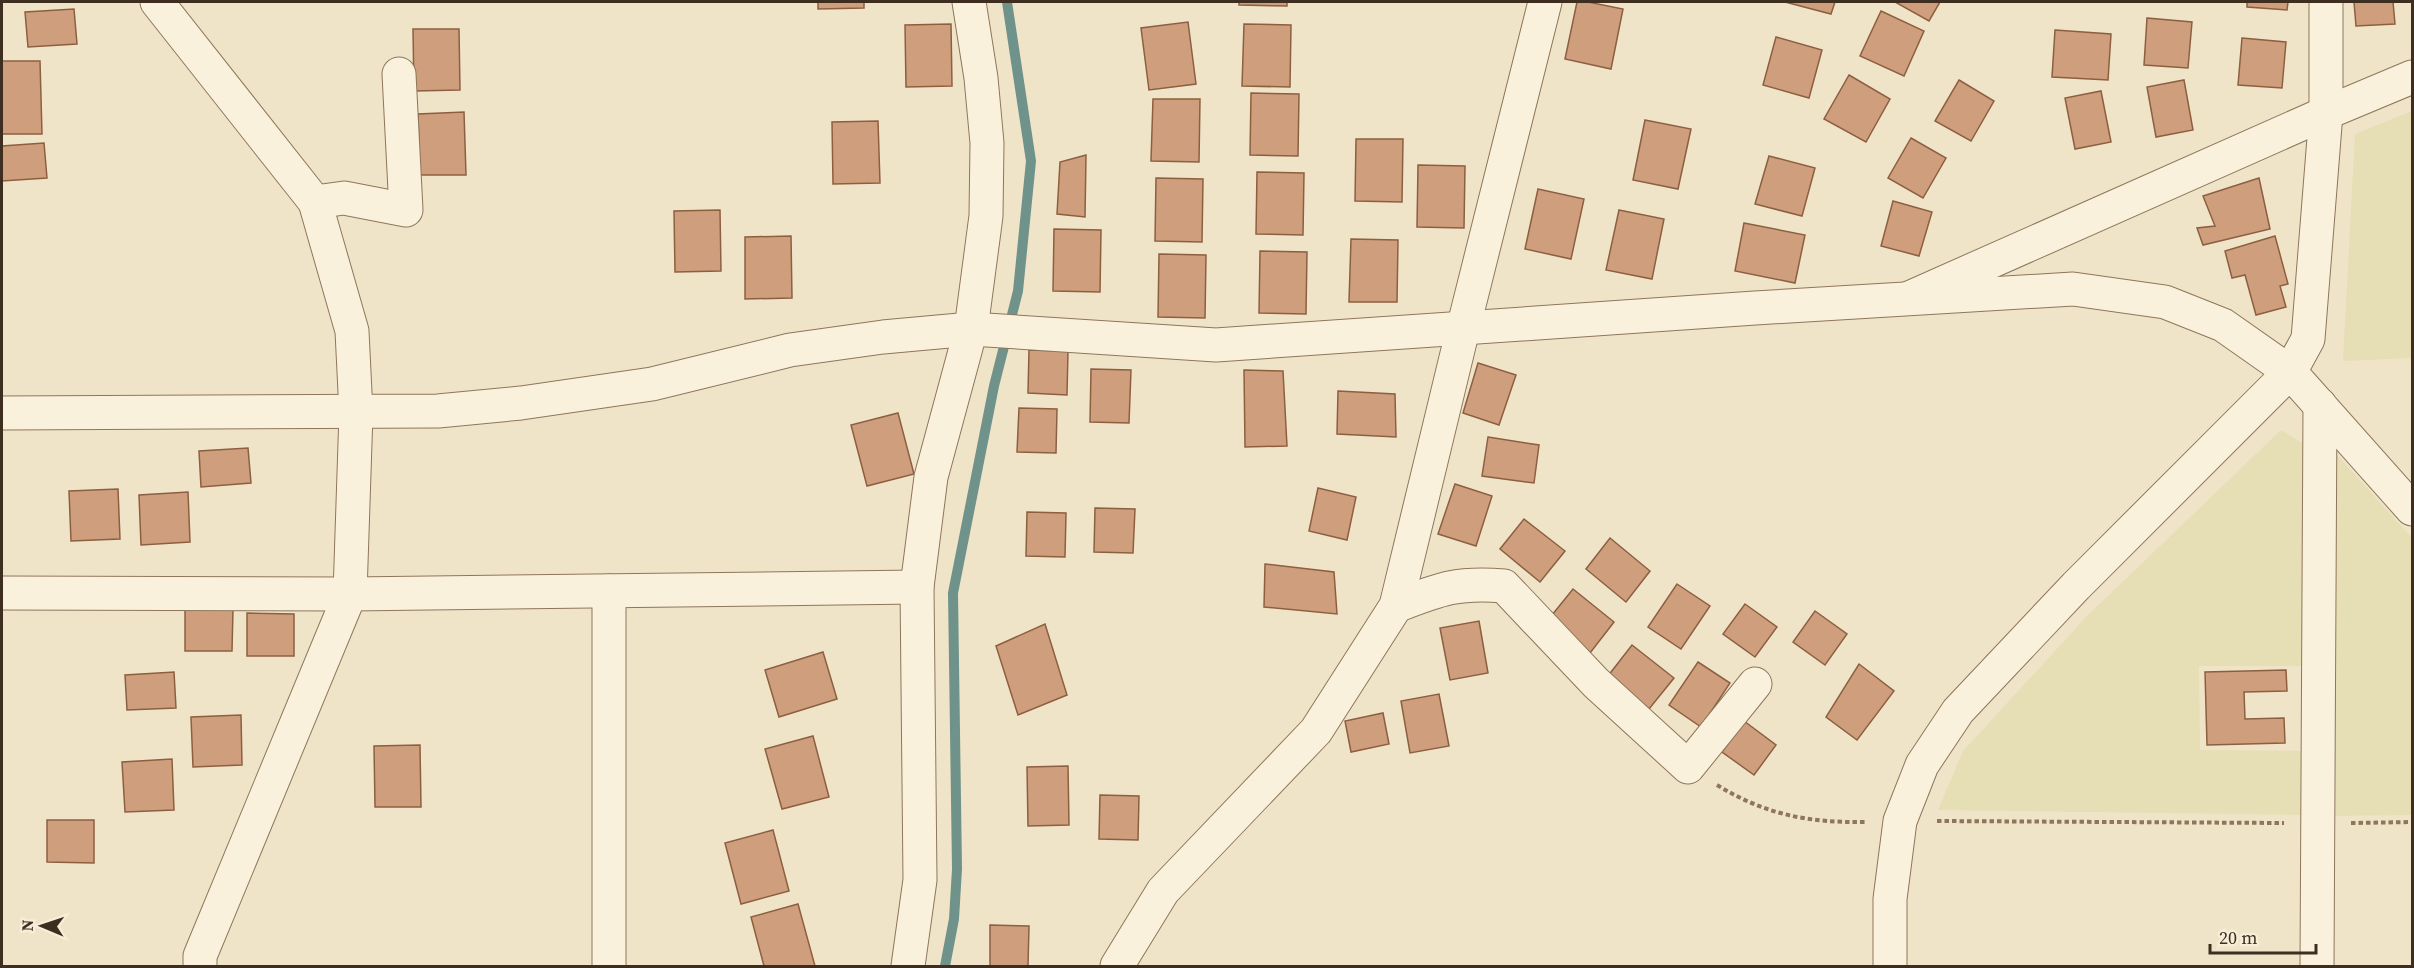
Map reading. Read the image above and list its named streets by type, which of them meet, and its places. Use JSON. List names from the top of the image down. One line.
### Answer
{"scale_bar":"20 m","north":"left"}
